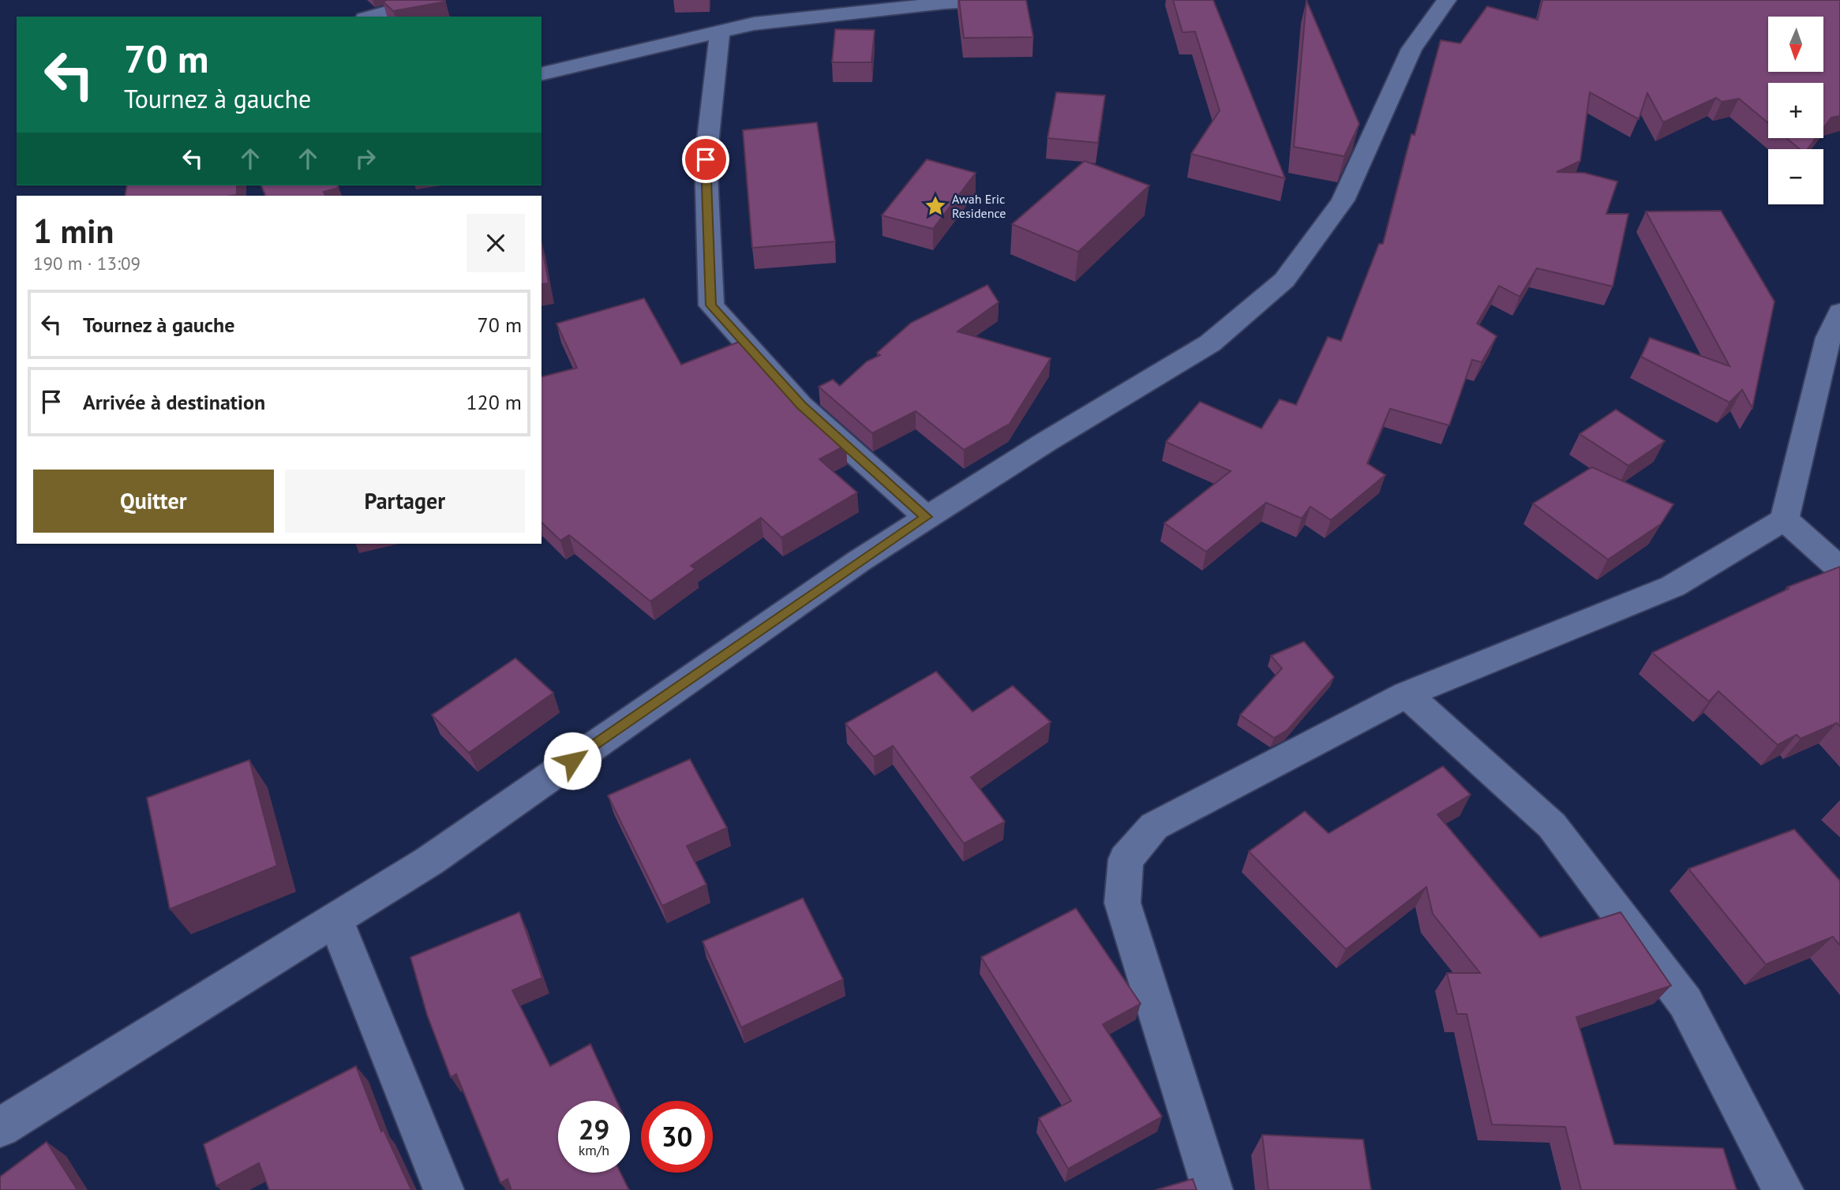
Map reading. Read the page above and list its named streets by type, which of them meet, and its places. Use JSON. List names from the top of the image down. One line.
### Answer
{"places":{"place":["Awah Eric Residence"]},"north":"bottom","page":{"map_buttons":["+","−"],"turn":["70 m","Tournez à gauche"],"heading":["1 min","190 m · 13:09"],"list":[{"name":"Tournez à gauche","value":"70 m"},{"name":"Arrivée à destination","value":"120 m"}],"buttons":["Quitter","Partager"],"speed":"29 km/h","limit":"30"}}
